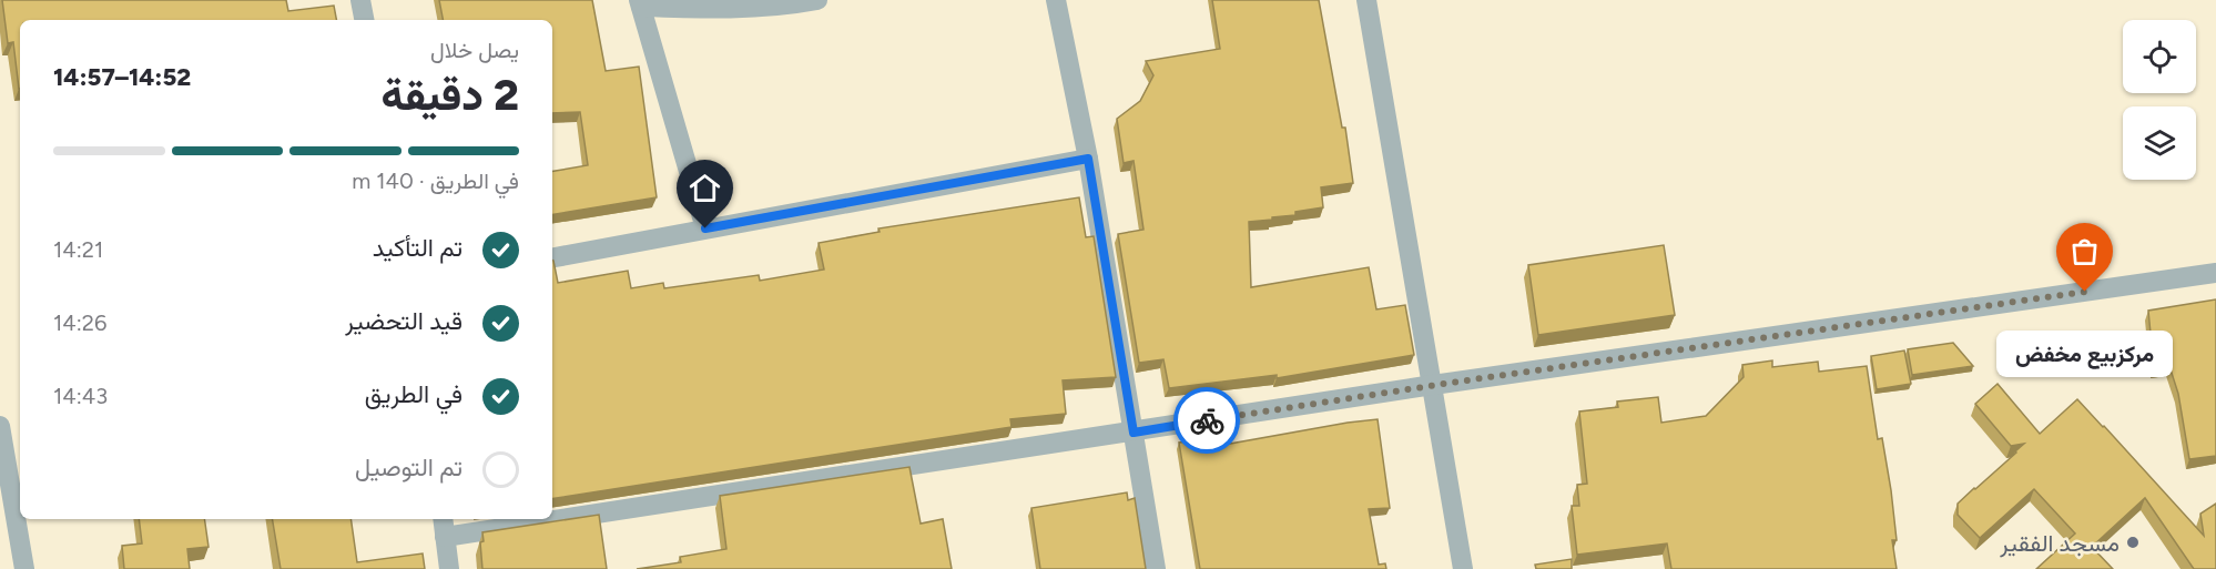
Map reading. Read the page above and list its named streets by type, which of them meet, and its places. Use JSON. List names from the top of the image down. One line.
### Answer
{"places":["مركزبيع مخفض","مسجد الفقير"],"page":{"heading":["2 دقيقة","يصل خلال","14:52–14:57"],"bar":"في الطريق · 140 m","list":[["تم التأكيد","14:21"],["قيد التحضير","14:26"],["في الطريق","14:43"],"تم التوصيل"],"bubble":"مركزبيع مخفض"}}
